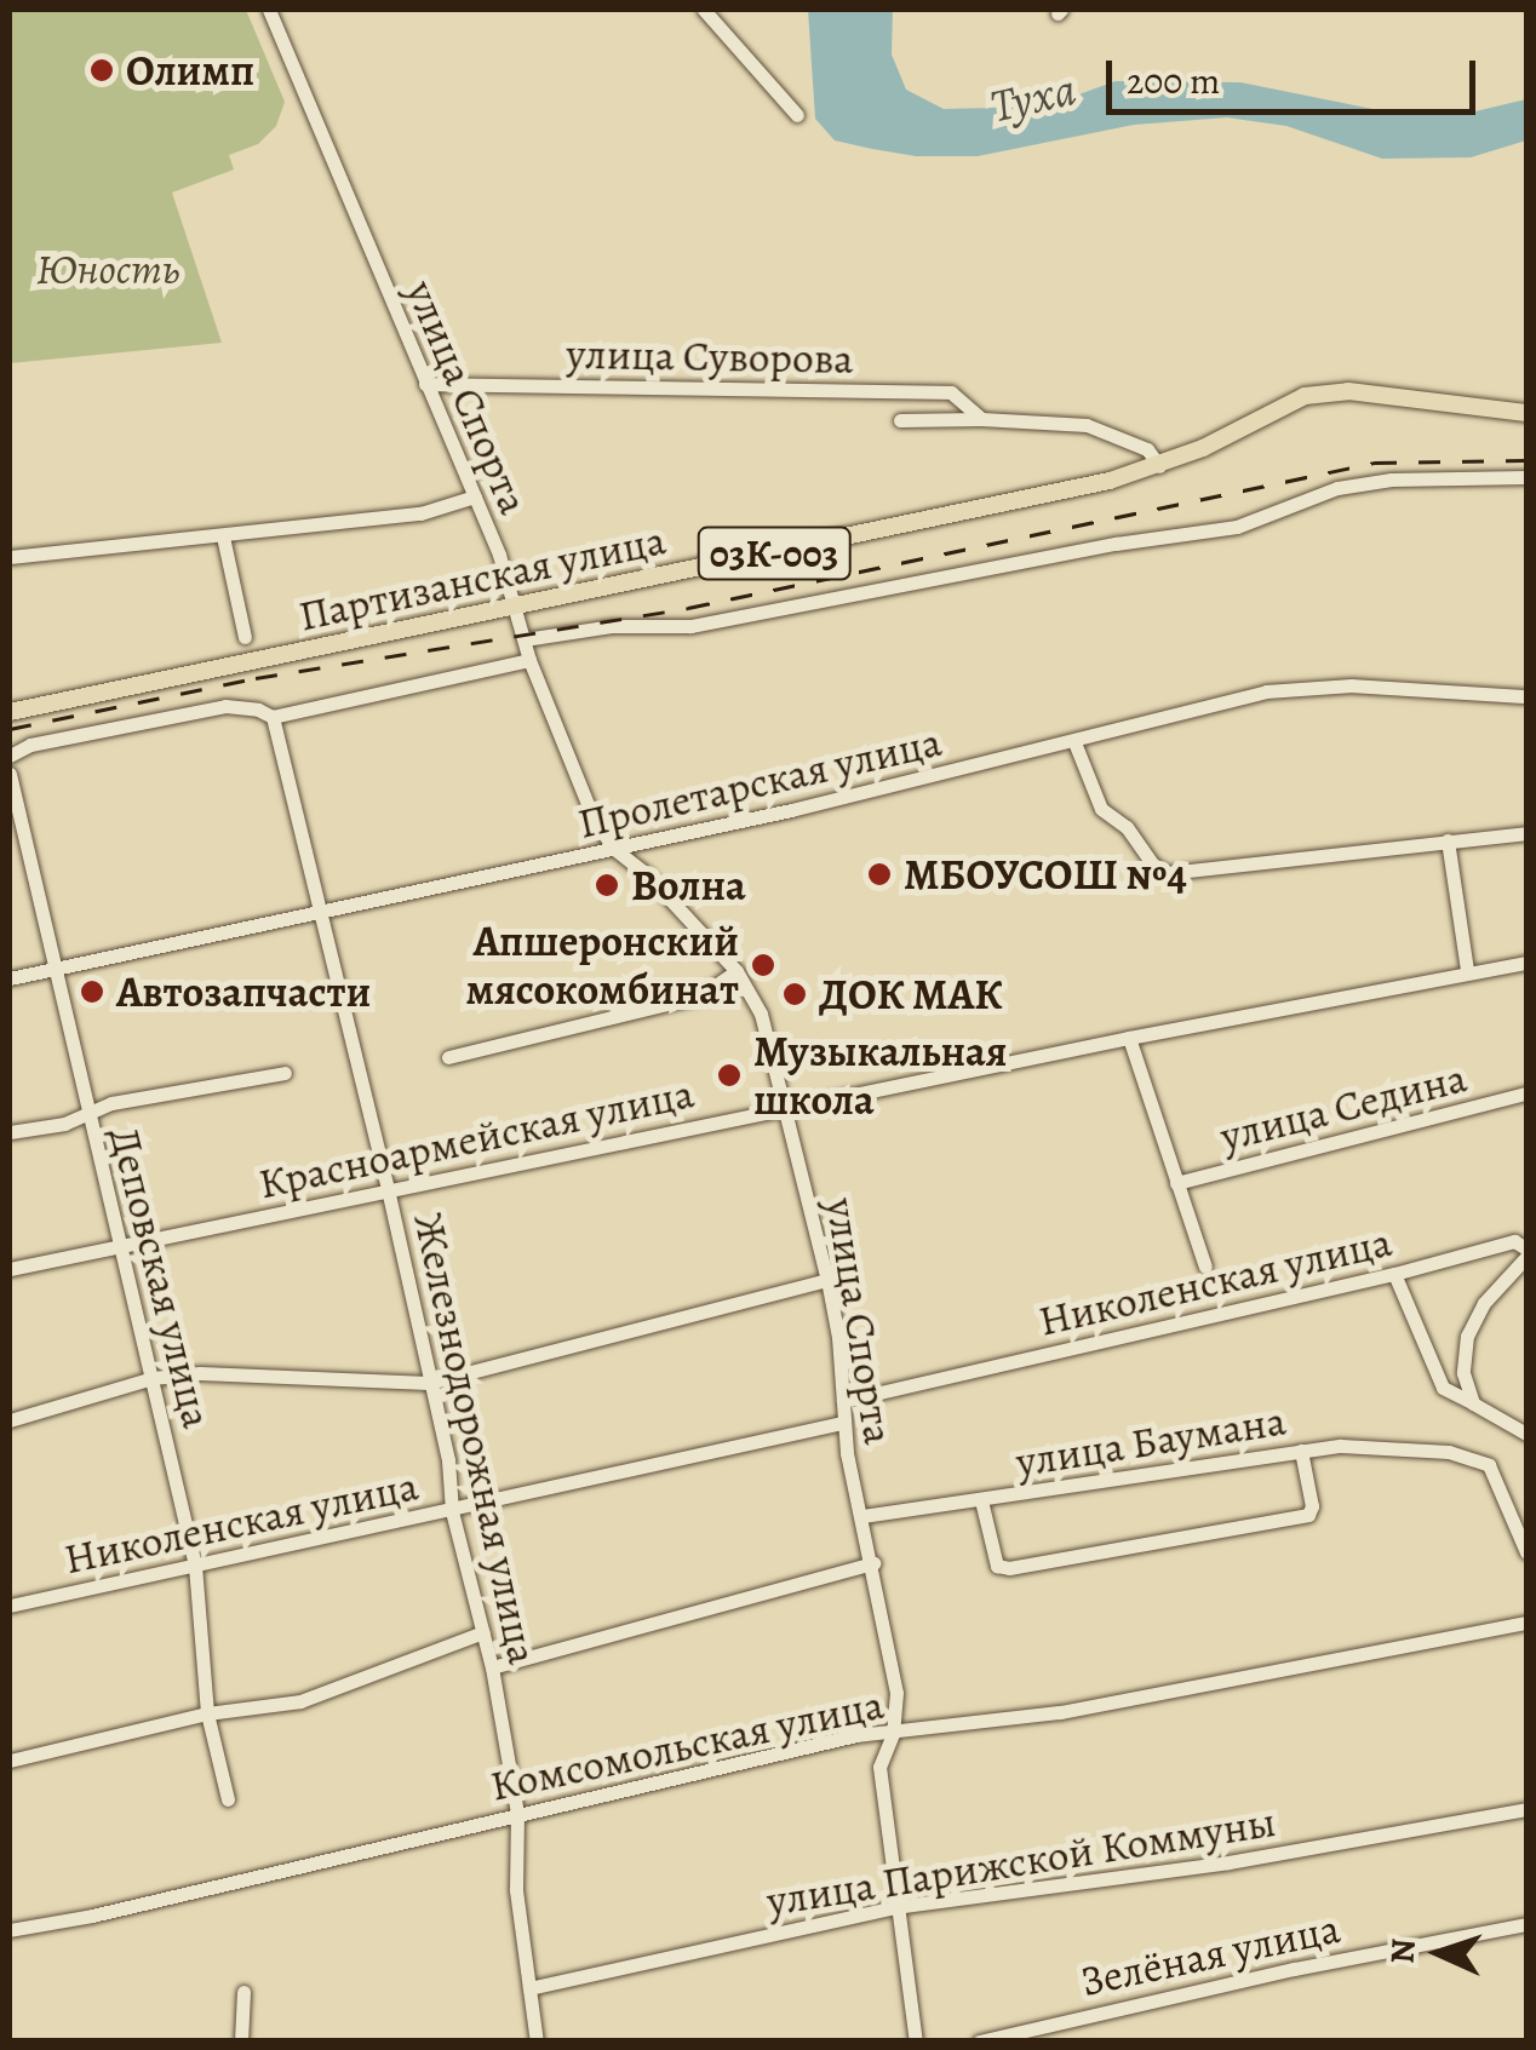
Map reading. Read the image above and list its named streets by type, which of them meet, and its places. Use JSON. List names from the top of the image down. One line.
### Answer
{"streets":{"main road":["03К-003","Партизанская улица"],"street":["улица Суворова","улица Спорта","Пролетарская улица","улица Седина","Красноармейская улица","Деповская улица","Николенская улица","Железнодорожная улица","улица Баумана","Комсомольская улица","улица Парижской Коммуны","Зелёная улица"]},"crossings":[["улица Суворова","улица Спорта"],["улица Суворова","Партизанская улица"],["улица Спорта","Партизанская улица"],["улица Спорта","Пролетарская улица"],["улица Спорта","Красноармейская улица"],["улица Спорта","Николенская улица"],["улица Спорта","улица Баумана"],["улица Спорта","Комсомольская улица"],["улица Спорта","улица Парижской Коммуны"],["Партизанская улица","Железнодорожная улица"],["Пролетарская улица","Деповская улица"],["Пролетарская улица","Железнодорожная улица"],["Красноармейская улица","Деповская улица"],["Красноармейская улица","Железнодорожная улица"],["Деповская улица","Николенская улица"],["Николенская улица","Железнодорожная улица"],["Железнодорожная улица","Комсомольская улица"],["Железнодорожная улица","улица Парижской Коммуны"]],"water":["Туха"],"parks":["Юность"],"places":["Олимп","МБОУСОШ №4","Волна","Апшеронский мясокомбинат","Автозапчасти","ДОК МАК","Музыкальная школа"],"scale_bar":"200 m","north":"left"}
